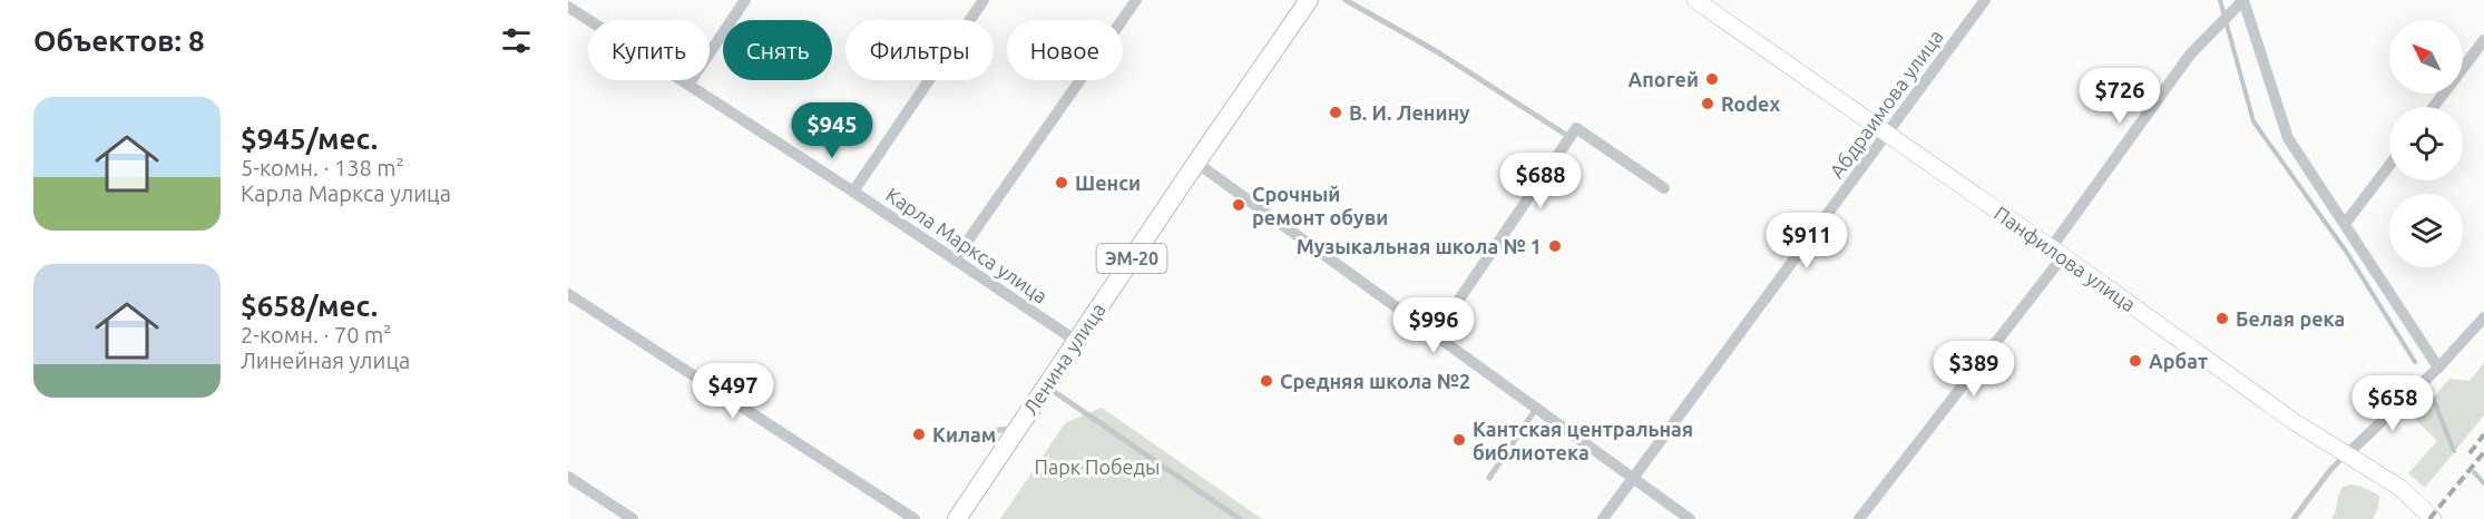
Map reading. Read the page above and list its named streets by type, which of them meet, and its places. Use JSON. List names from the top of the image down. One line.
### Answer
{"streets":{"main road":["ЭМ-20","Ленина улица"],"street":["Абдраимова улица","Карла Маркса улица","Панфилова улица"]},"crossings":[["Абдраимова улица","Панфилова улица"],["Карла Маркса улица","Ленина улица"]],"parks":["Парк Победы"],"places":["Апогей","Rodex","В. И. Ленину","Шенси","Срочный ремонт обуви","Музыкальная школа № 1","Белая река","Арбат","Средняя школа №2","Килам","Кантская центральная библиотека"],"north":"top left","page":{"heading":"Объектов: 8","chip":["Купить","Снять","Фильтры","Новое"],"price":["$726","$945","$688","$911","$996","$389","$497","$658"],"list":[{"name":"$945/мес.","note":"5-комн. · 138 m² · Карла Маркса улица"},{"name":"$658/мес.","note":"2-комн. · 70 m² · Линейная улица"}]}}
